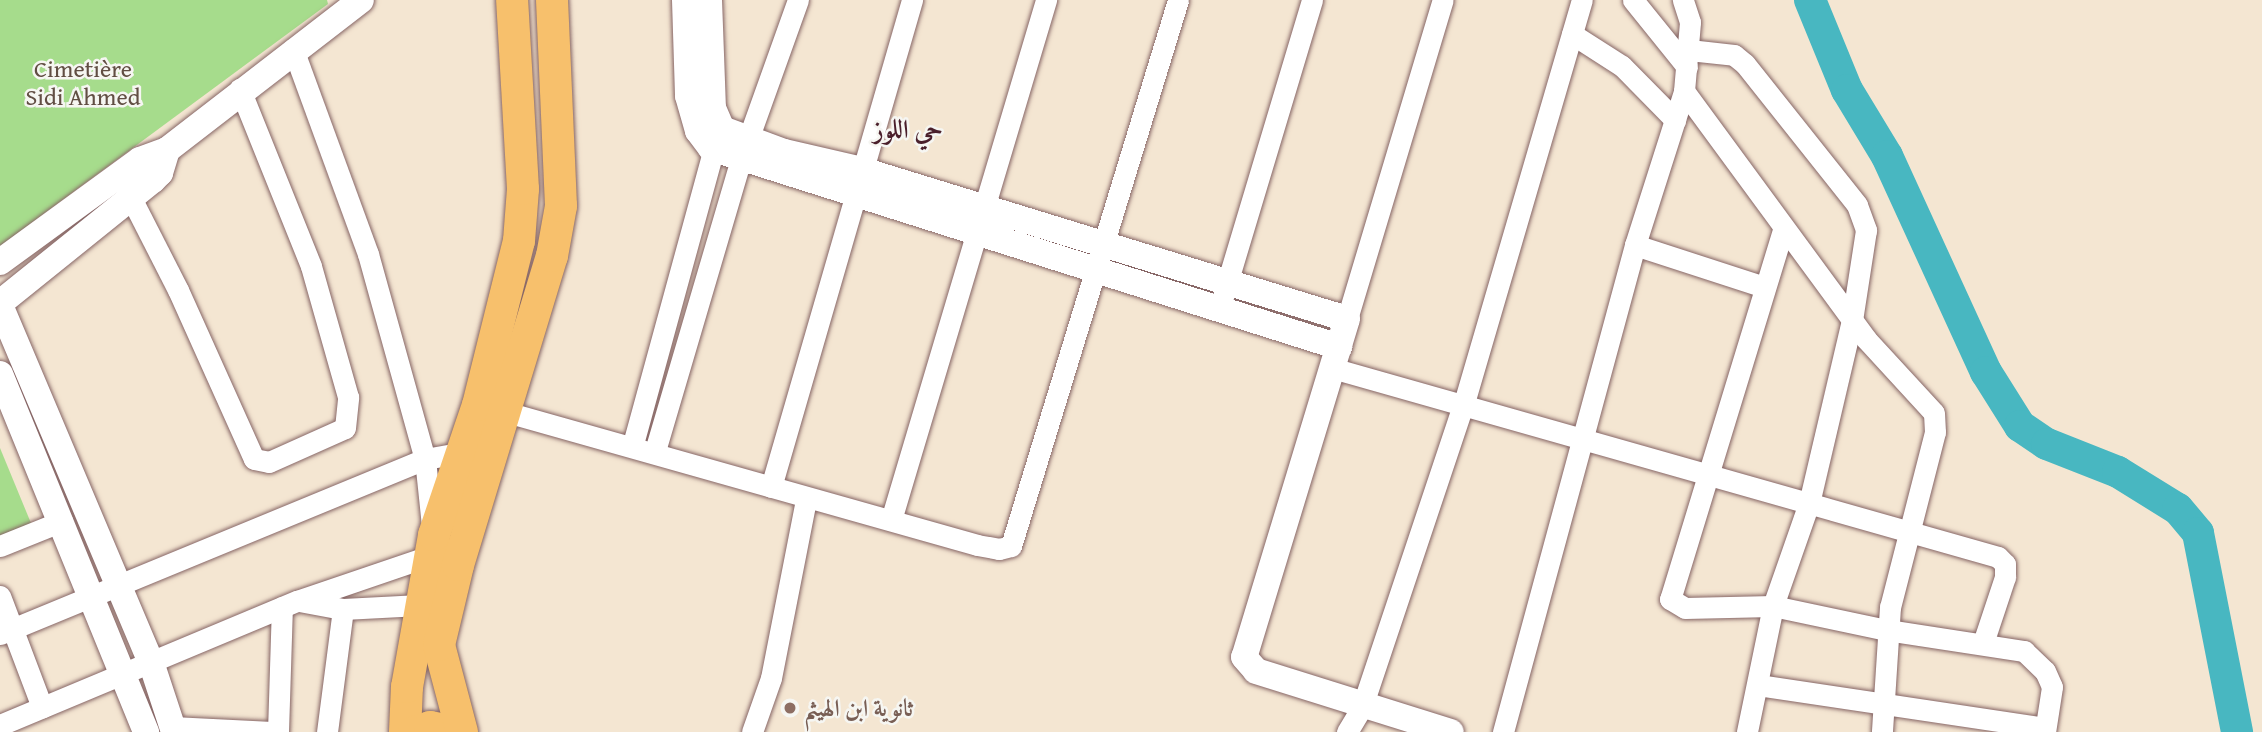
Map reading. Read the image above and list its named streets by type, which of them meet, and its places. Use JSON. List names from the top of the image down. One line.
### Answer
{"districts":["حي اللوز"],"parks":["Cimetière Sidi Ahmed"],"places":["ثانوية ابن الهيثم"]}
